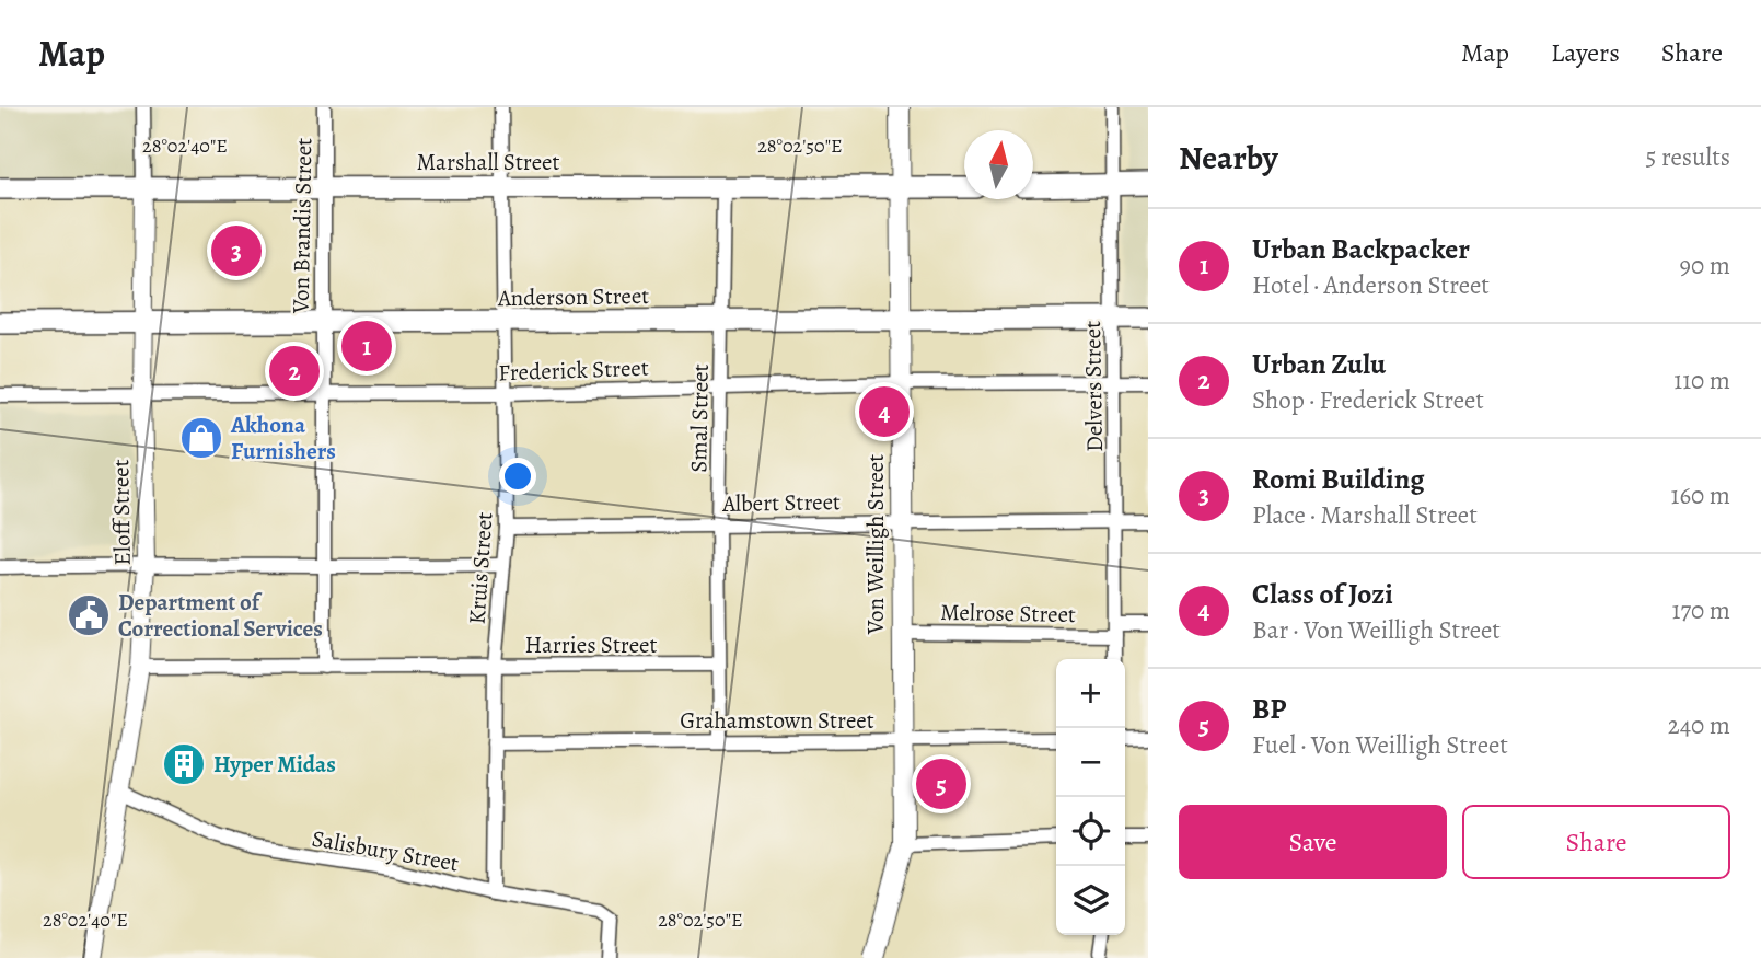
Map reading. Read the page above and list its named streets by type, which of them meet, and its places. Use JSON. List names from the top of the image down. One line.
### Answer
{"streets":{"main road":["Marshall Street","Anderson Street","Von Weilligh Street"],"street":["Von Brandis Street","Frederick Street","Delvers Street","Smal Street","Albert Street","Eloff Street","Kruis Street","Melrose Street","Harries Street","Grahamstown Street","Salisbury Street"]},"crossings":[["Marshall Street","Von Brandis Street"],["Marshall Street","Smal Street"],["Marshall Street","Eloff Street"],["Marshall Street","Von Weilligh Street"],["Marshall Street","Kruis Street"],["Von Brandis Street","Anderson Street"],["Von Brandis Street","Frederick Street"],["Von Brandis Street","Harries Street"],["Anderson Street","Delvers Street"],["Anderson Street","Smal Street"],["Anderson Street","Eloff Street"],["Anderson Street","Von Weilligh Street"],["Anderson Street","Kruis Street"],["Frederick Street","Delvers Street"],["Frederick Street","Smal Street"],["Frederick Street","Eloff Street"],["Frederick Street","Von Weilligh Street"],["Frederick Street","Kruis Street"],["Delvers Street","Albert Street"],["Delvers Street","Melrose Street"],["Smal Street","Albert Street"],["Smal Street","Harries Street"],["Smal Street","Grahamstown Street"],["Albert Street","Von Weilligh Street"],["Albert Street","Kruis Street"],["Eloff Street","Harries Street"],["Eloff Street","Salisbury Street"],["Von Weilligh Street","Melrose Street"],["Von Weilligh Street","Grahamstown Street"],["Kruis Street","Harries Street"],["Kruis Street","Grahamstown Street"],["Kruis Street","Salisbury Street"]],"places":{"shop":["Akhona Furnishers"],"public building":["Department of Correctional Services"],"building":["Hyper Midas"]},"north":"top","page":{"header":"Map","nav":["Map","Layers","Share"],"heading":["Nearby","5 results"],"list":[{"mark":"1","name":"Urban Backpacker","note":"Hotel · Anderson Street","value":"90 m"},{"mark":"2","name":"Urban Zulu","note":"Shop · Frederick Street","value":"110 m"},{"mark":"3","name":"Romi Building","note":"Place · Marshall Street","value":"160 m"},{"mark":"4","name":"Class of Jozi","note":"Bar · Von Weilligh Street","value":"170 m"},{"mark":"5","name":"BP","note":"Fuel · Von Weilligh Street","value":"240 m"}],"pins":["3","1","2","4","5"],"map_buttons":["+","−"],"buttons":["Save","Share"]},"coordinates":["28°02'40\"E","28°02'50\"E"]}
